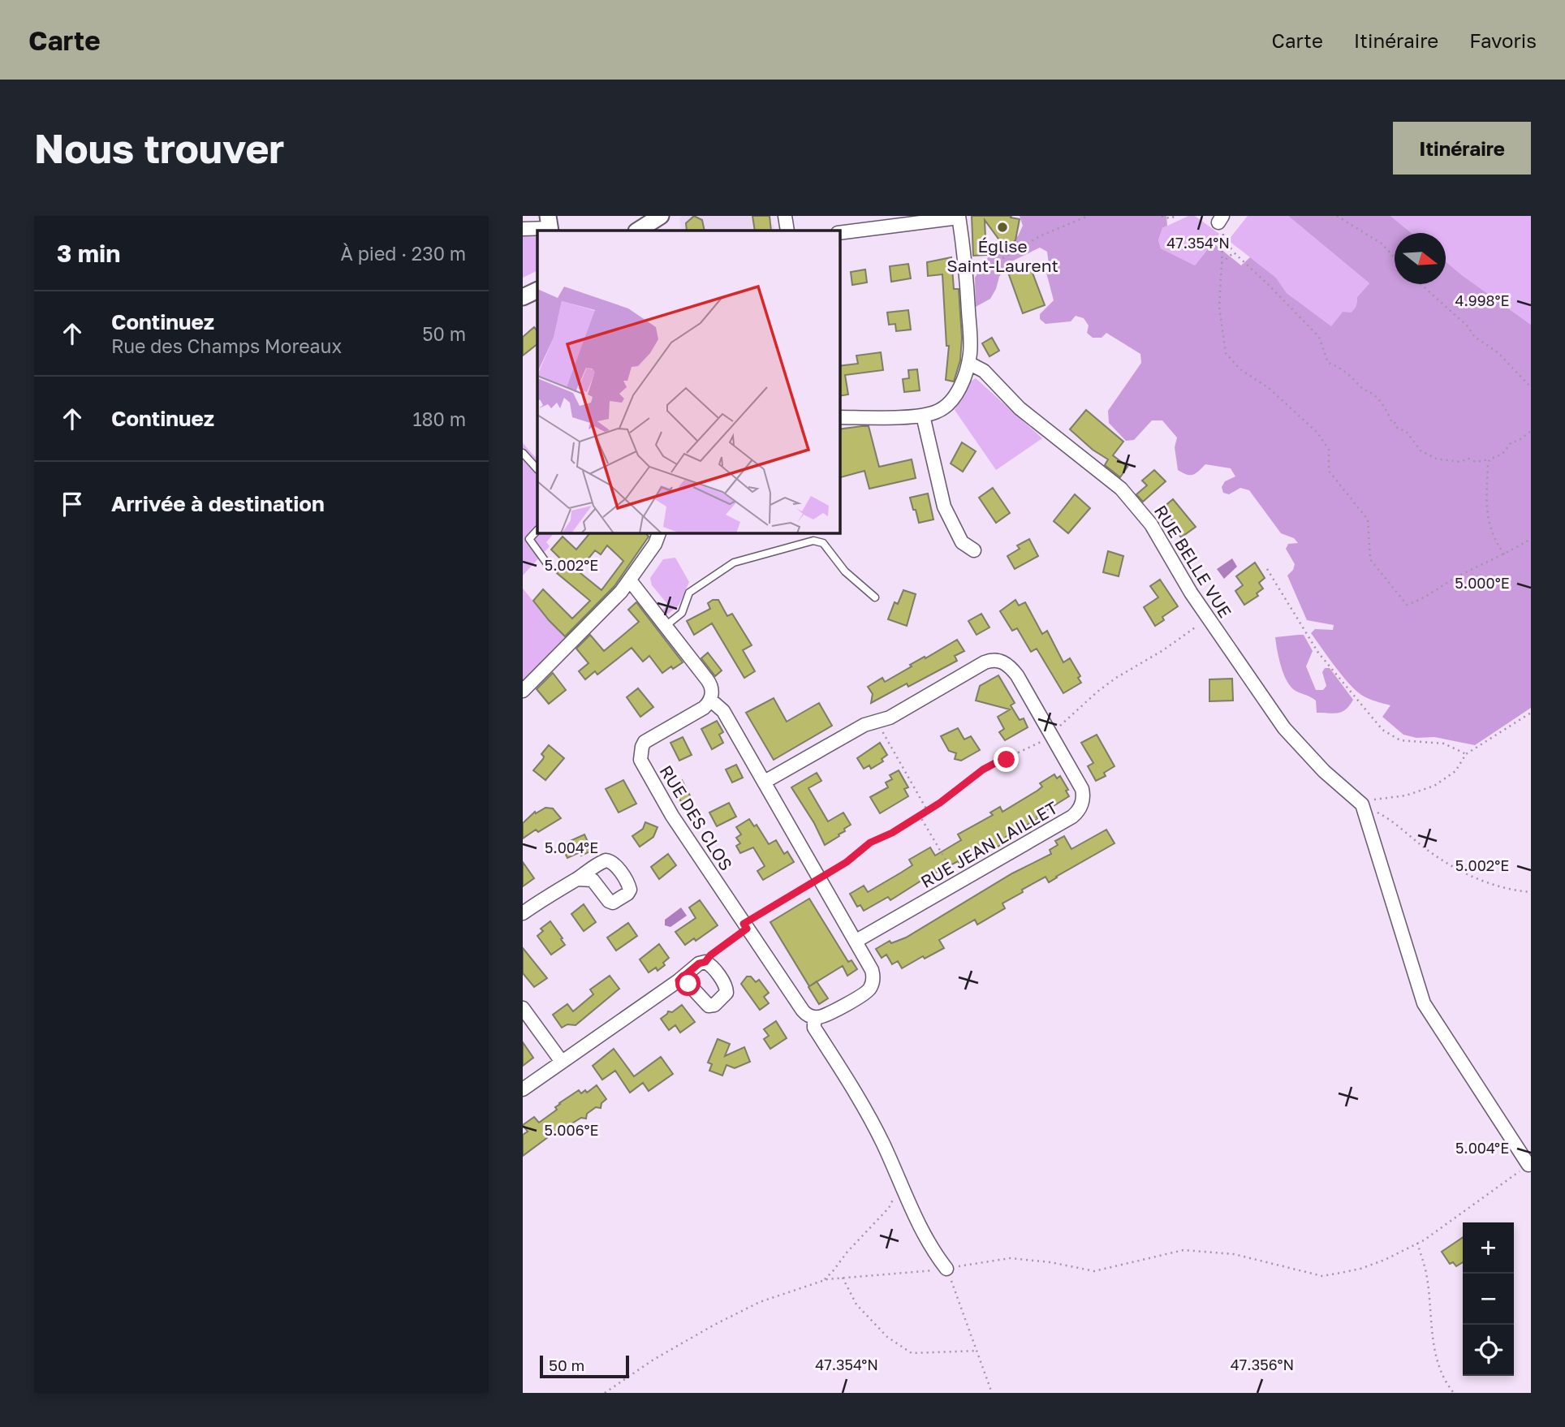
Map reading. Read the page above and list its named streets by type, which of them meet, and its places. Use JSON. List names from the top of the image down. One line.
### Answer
{"streets":{"street":["RUE BELLE VUE","RUE DES CLOS","RUE JEAN LAILLET"]},"places":["Église Saint-Laurent"],"scale_bar":"50 m","north":"right","page":{"header":"Carte","nav":["Carte","Itinéraire","Favoris"],"buttons":"Itinéraire","title":"Nous trouver","heading":["3 min","À pied · 230 m"],"list":[["Continuez","Rue des Champs Moreaux","50 m"],["Continuez","180 m"],"Arrivée à destination"],"map_buttons":["+","−"],"scale":"50 m"},"coordinates":["47.354°N","4.998°E","5.002°E","5.000°E","5.004°E","5.006°E","47.356°N"]}
